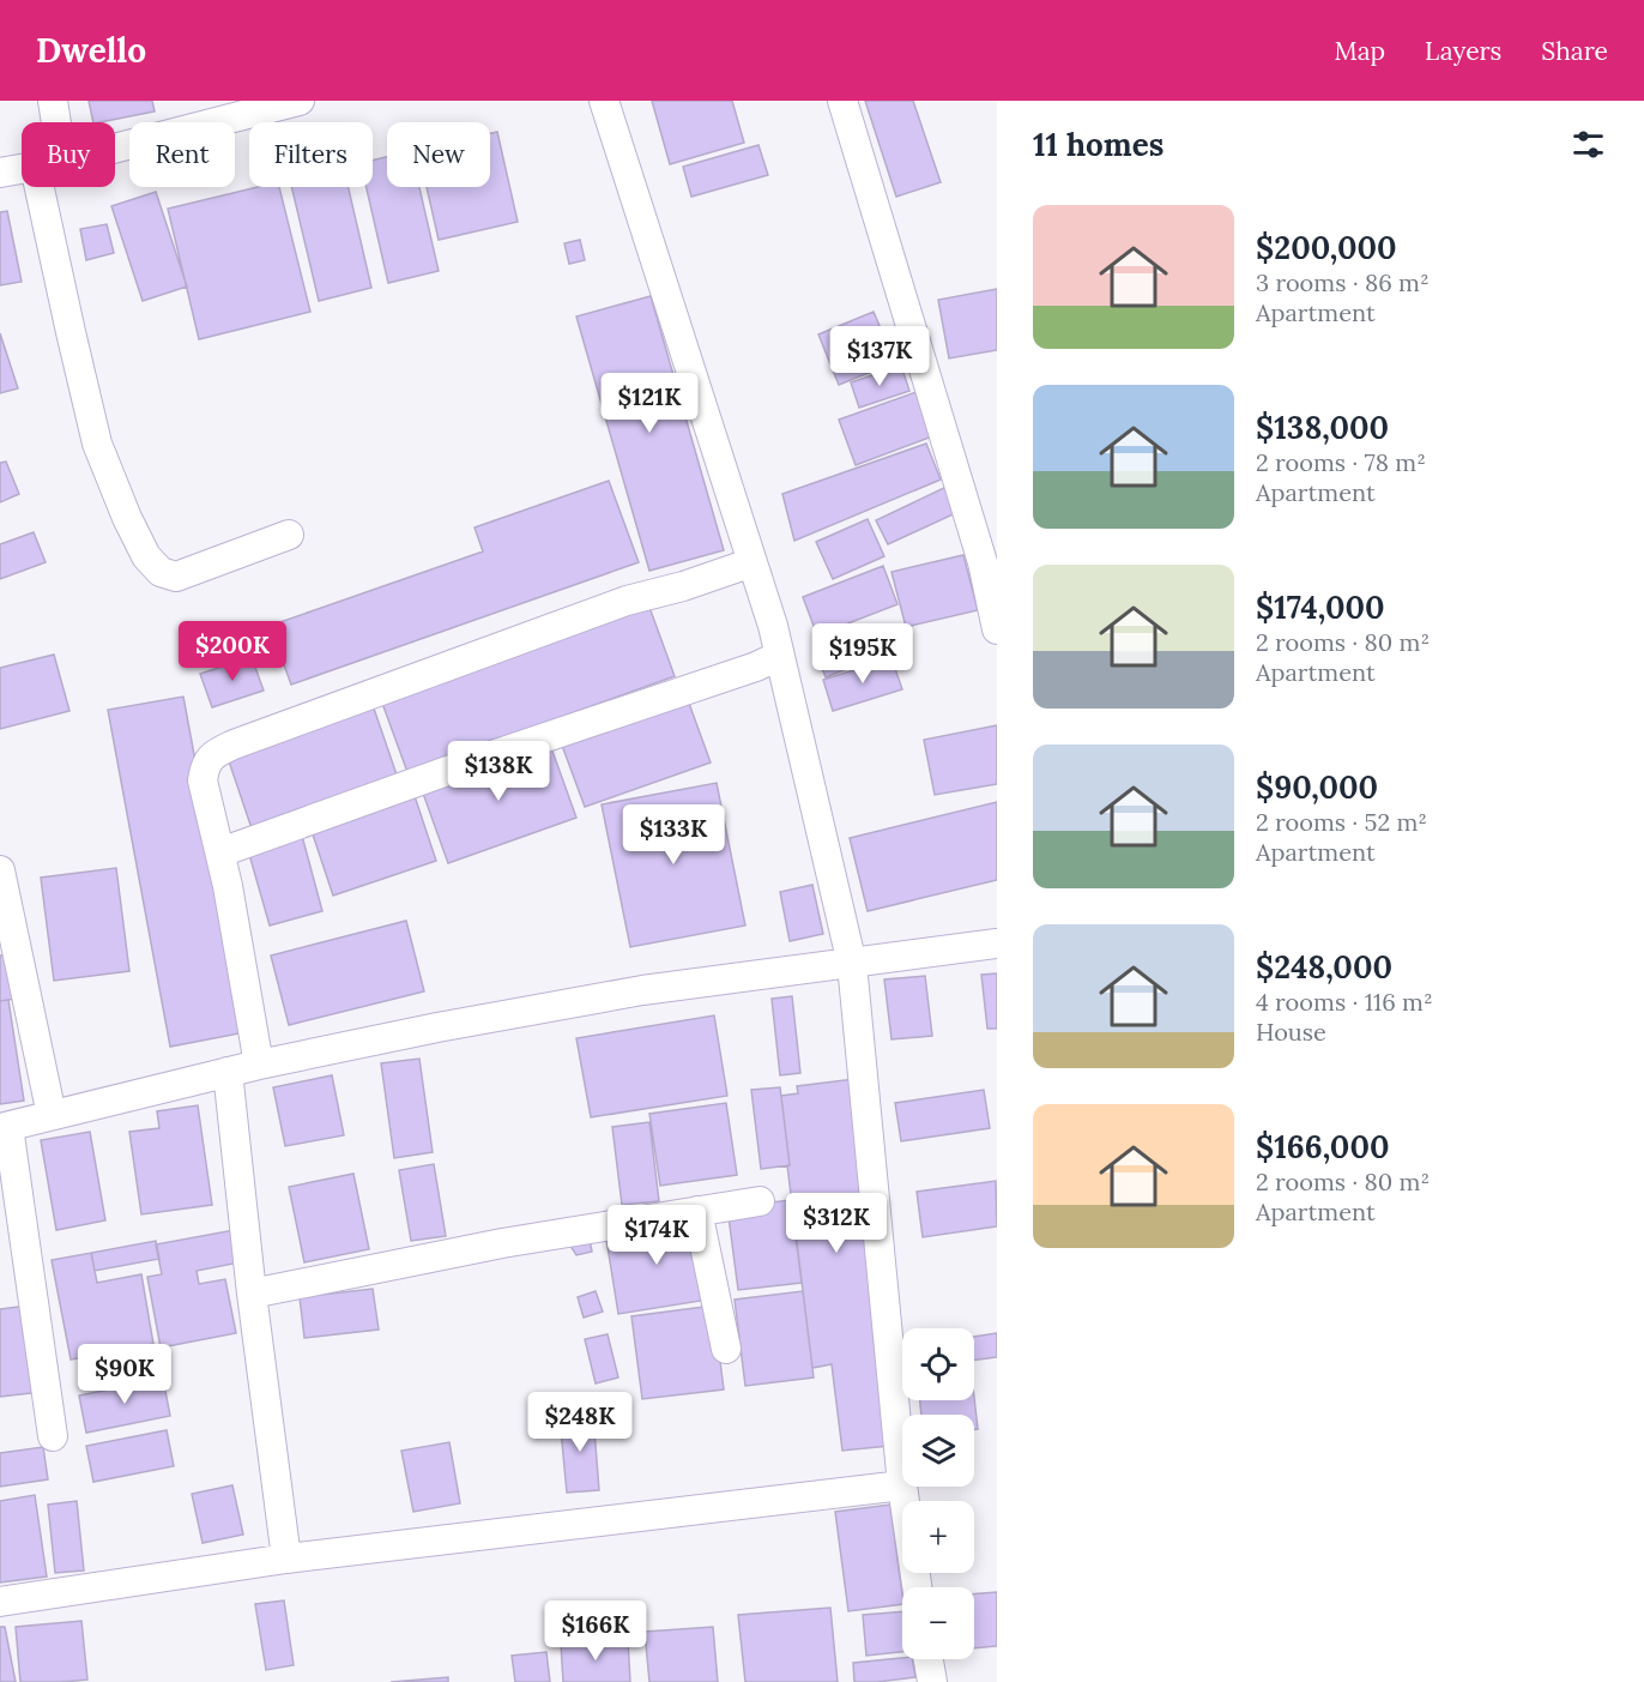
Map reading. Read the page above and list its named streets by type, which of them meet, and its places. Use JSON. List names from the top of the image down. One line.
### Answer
{"page":{"header":"Dwello","nav":["Map","Layers","Share"],"heading":"11 homes","chip":["Buy","Rent","Filters","New"],"list":[{"name":"$200,000","note":"3 rooms · 86 m² · Apartment"},{"name":"$138,000","note":"2 rooms · 78 m² · Apartment"},{"name":"$174,000","note":"2 rooms · 80 m² · Apartment"},{"name":"$90,000","note":"2 rooms · 52 m² · Apartment"},{"name":"$248,000","note":"4 rooms · 116 m² · House"},{"name":"$166,000","note":"2 rooms · 80 m² · Apartment"}],"price":["$137K","$121K","$200K","$195K","$138K","$133K","$312K","$174K","$90K","$248K","$166K"],"map_buttons":["+","−"]}}
